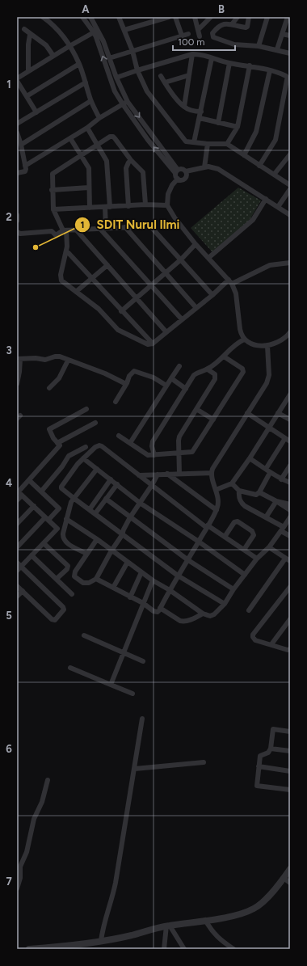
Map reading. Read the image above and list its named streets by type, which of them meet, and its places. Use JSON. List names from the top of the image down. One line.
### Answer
{"places":["SDIT Nurul Ilmi"],"scale_bar":"100 m","grid":{"columns":["A","B"],"rows":["1","2","3","4","5","6","7"]}}
